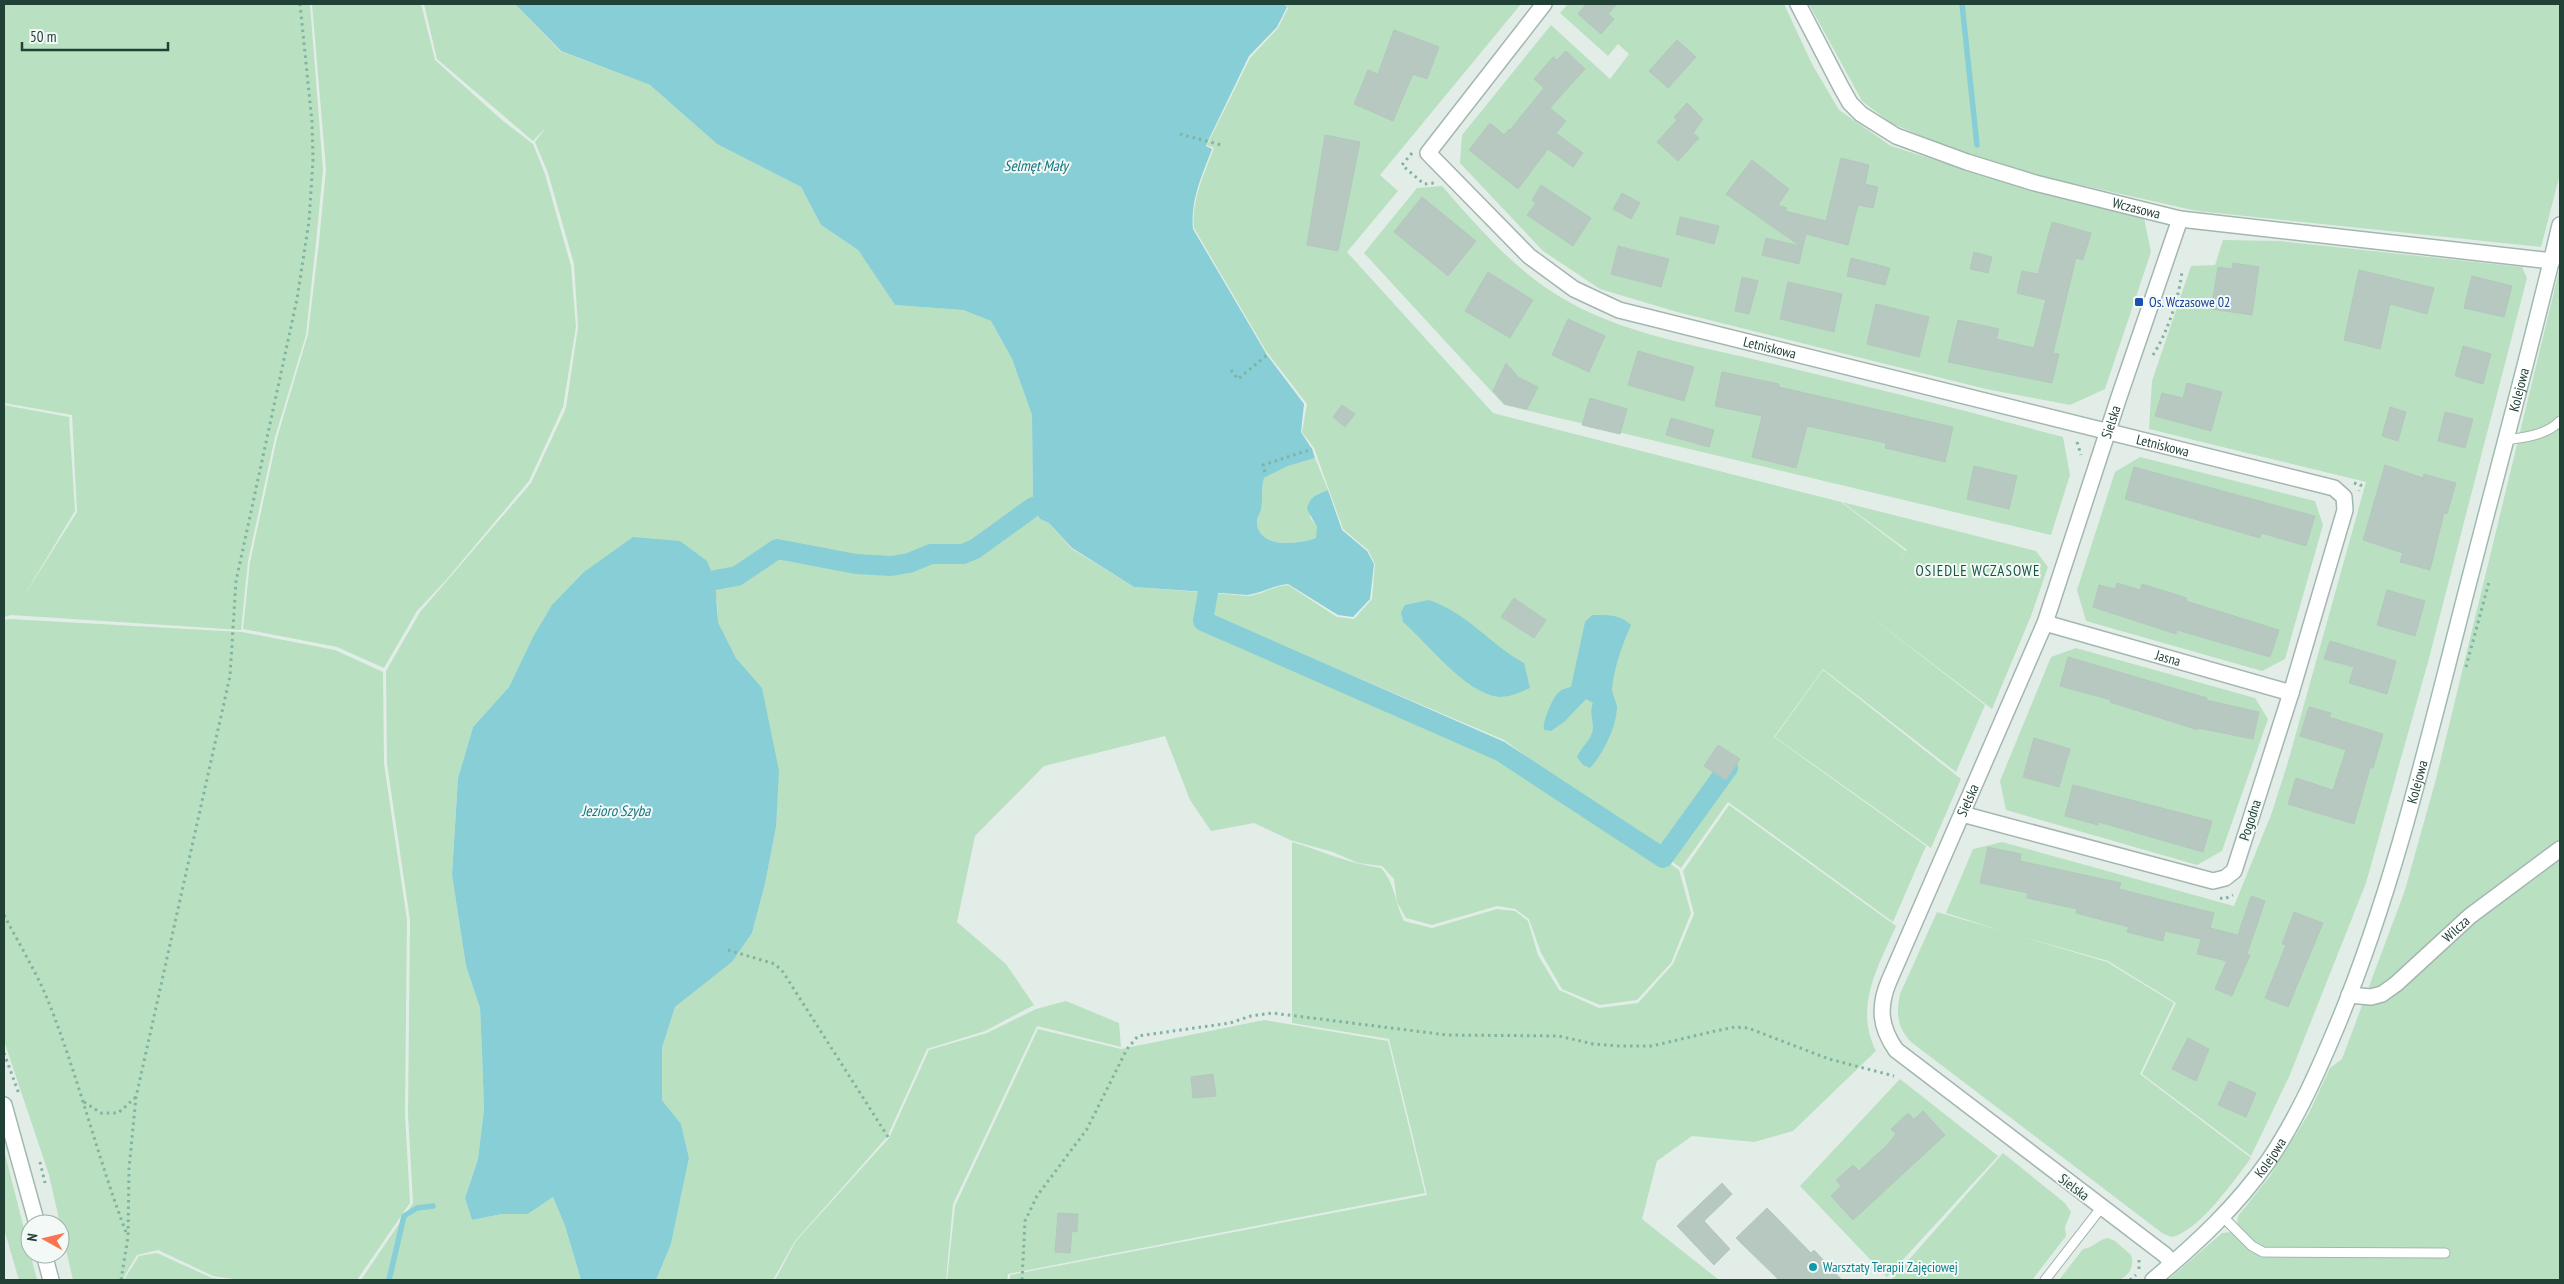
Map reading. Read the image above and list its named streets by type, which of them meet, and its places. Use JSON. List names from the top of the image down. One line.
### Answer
{"streets":{"street":["Wczasowa","Letniskowa","Kolejowa","Sielska","Jasna","Pogodna","Wilcza"]},"crossings":[["Wczasowa","Kolejowa"],["Wczasowa","Sielska"],["Letniskowa","Sielska"],["Letniskowa","Pogodna"],["Kolejowa","Sielska"],["Kolejowa","Wilcza"],["Sielska","Jasna"],["Sielska","Pogodna"],["Jasna","Pogodna"]],"districts":["OSIEDLE WCZASOWE"],"water":["Selmęt Mały","Jezioro Szyba"],"places":{"transit":["Os. Wczasowe 02"],"other":["Warsztaty Terapii Zajęciowej"]},"scale_bar":"50 m","north":"left"}
